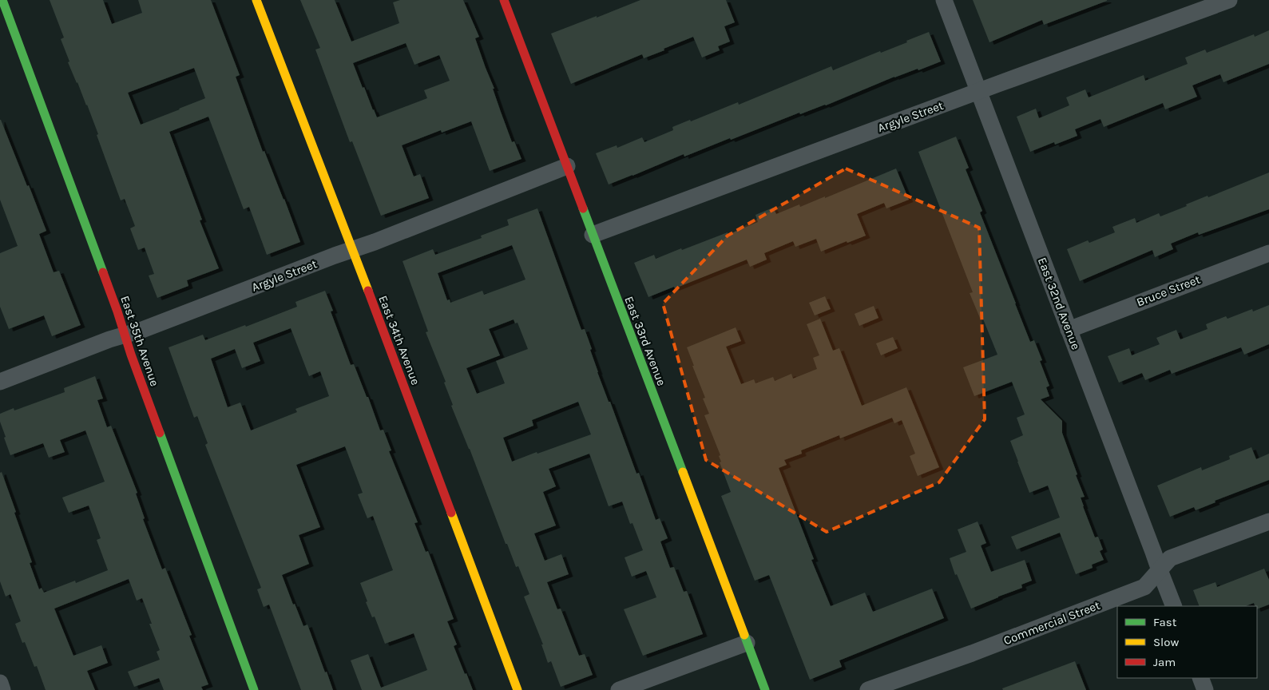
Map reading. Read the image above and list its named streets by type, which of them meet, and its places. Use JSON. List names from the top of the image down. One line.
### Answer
{"streets":{"street":["Argyle Street","Bruce Street","East 32nd Avenue","East 34th Avenue","East 35th Avenue","East 33rd Avenue","Commercial Street"]},"crossings":[["Argyle Street","East 32nd Avenue"],["Argyle Street","East 34th Avenue"],["Argyle Street","East 35th Avenue"],["Argyle Street","East 33rd Avenue"],["Bruce Street","East 32nd Avenue"],["East 32nd Avenue","Commercial Street"]],"legend":["Fast","Slow","Jam"]}
